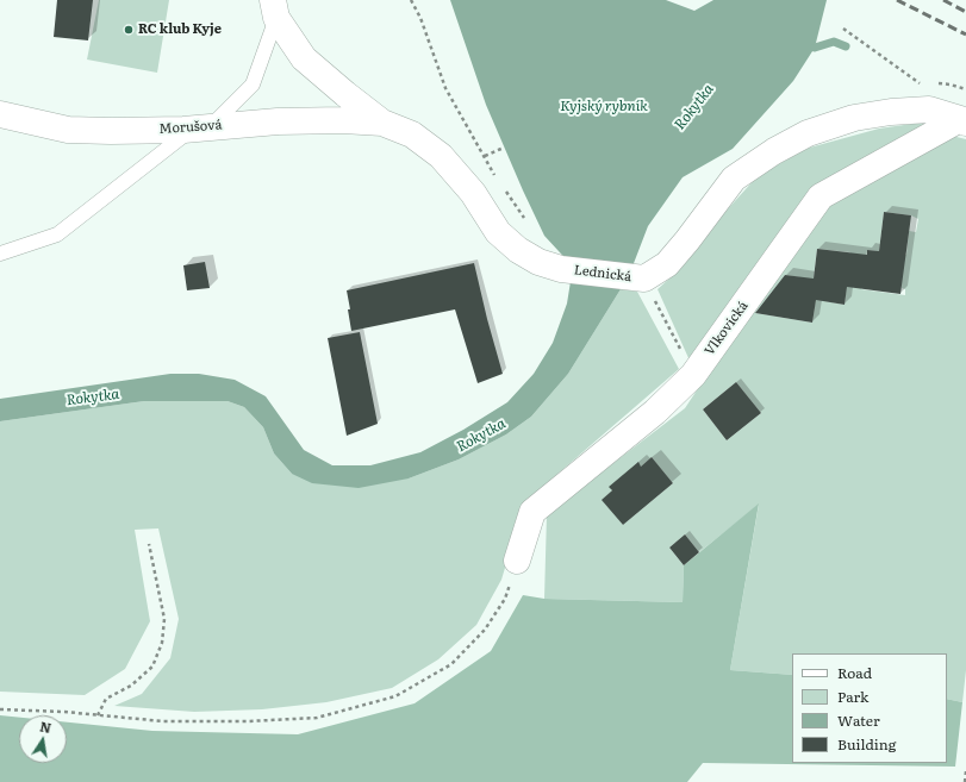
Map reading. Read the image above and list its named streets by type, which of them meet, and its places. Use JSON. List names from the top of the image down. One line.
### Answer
{"streets":{"street":["Morušová","Lednická","Vlkovická"]},"crossings":[["Morušová","Lednická"],["Lednická","Vlkovická"]],"water":["Kyjský rybník","Rokytka"],"places":["RC klub Kyje"],"legend":["Road","Park","Water","Building"],"north":"top"}
